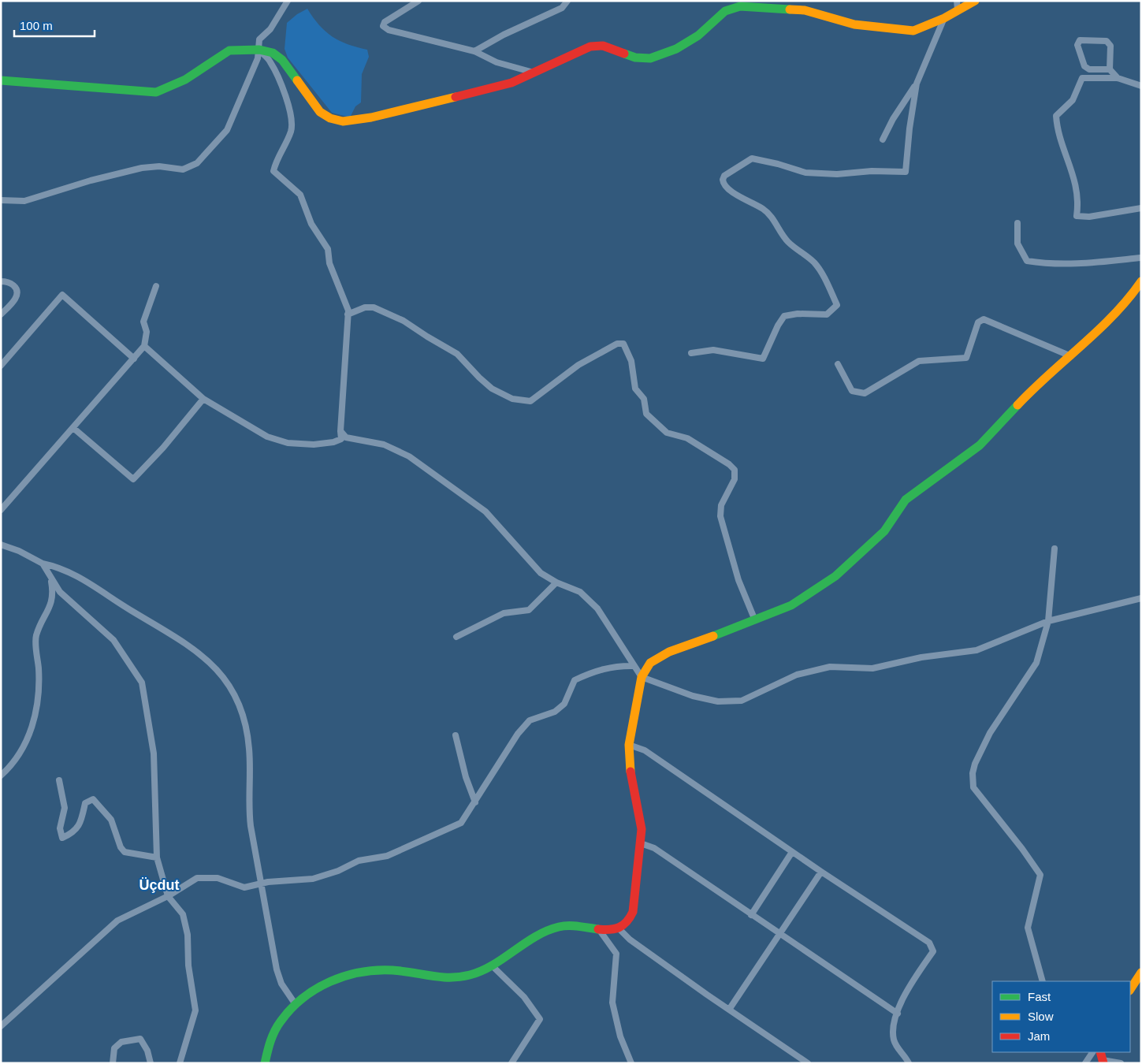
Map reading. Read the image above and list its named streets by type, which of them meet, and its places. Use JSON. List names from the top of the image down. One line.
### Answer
{"districts":["Üçdut"],"legend":["Fast","Slow","Jam"],"scale_bar":"100 m"}
